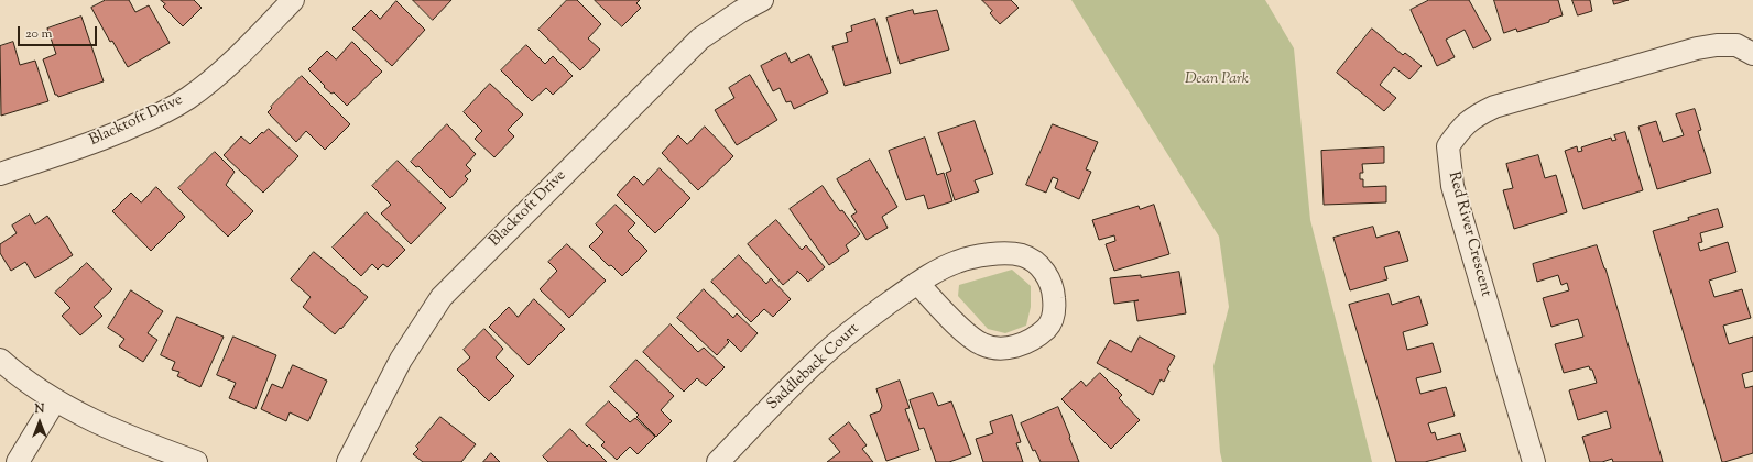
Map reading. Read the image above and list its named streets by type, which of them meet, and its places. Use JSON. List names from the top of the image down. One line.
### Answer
{"streets":{"street":["Blacktoft Drive","Red River Crescent","Saddleback Court"]},"parks":["Dean Park"],"scale_bar":"20 m","north":"top"}
